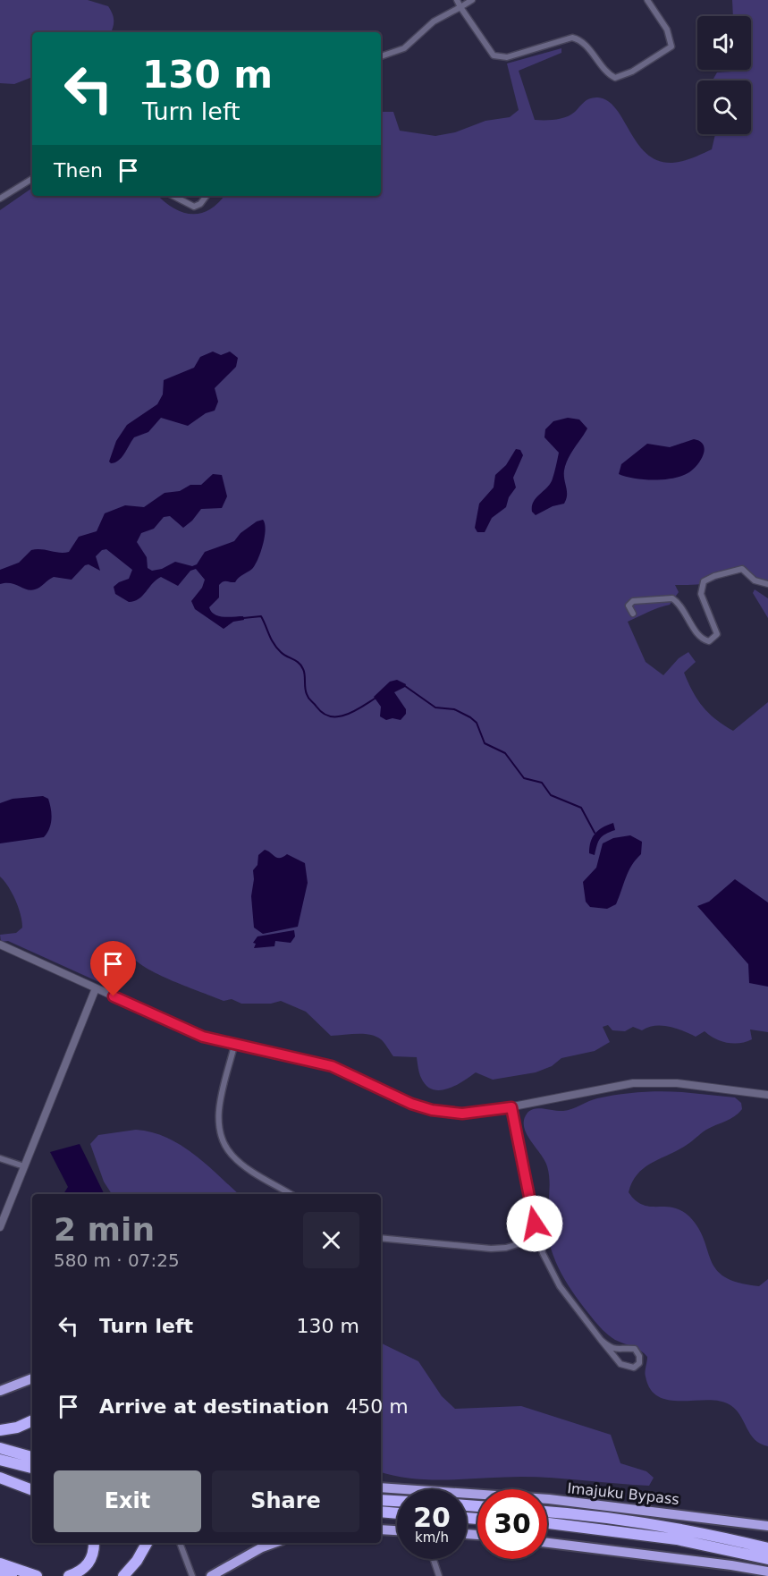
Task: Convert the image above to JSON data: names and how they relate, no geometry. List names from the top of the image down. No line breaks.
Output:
{"streets":{"highway":["Imajuku Bypass"]},"page":{"turn":["130 m","Turn left"],"then":"Then","heading":["2 min","580 m · 07:25"],"list":[{"name":"Turn left","value":"130 m"},{"name":"Arrive at destination","value":"450 m"}],"buttons":["Exit","Share"],"speed":"20 km/h","limit":"30"}}
